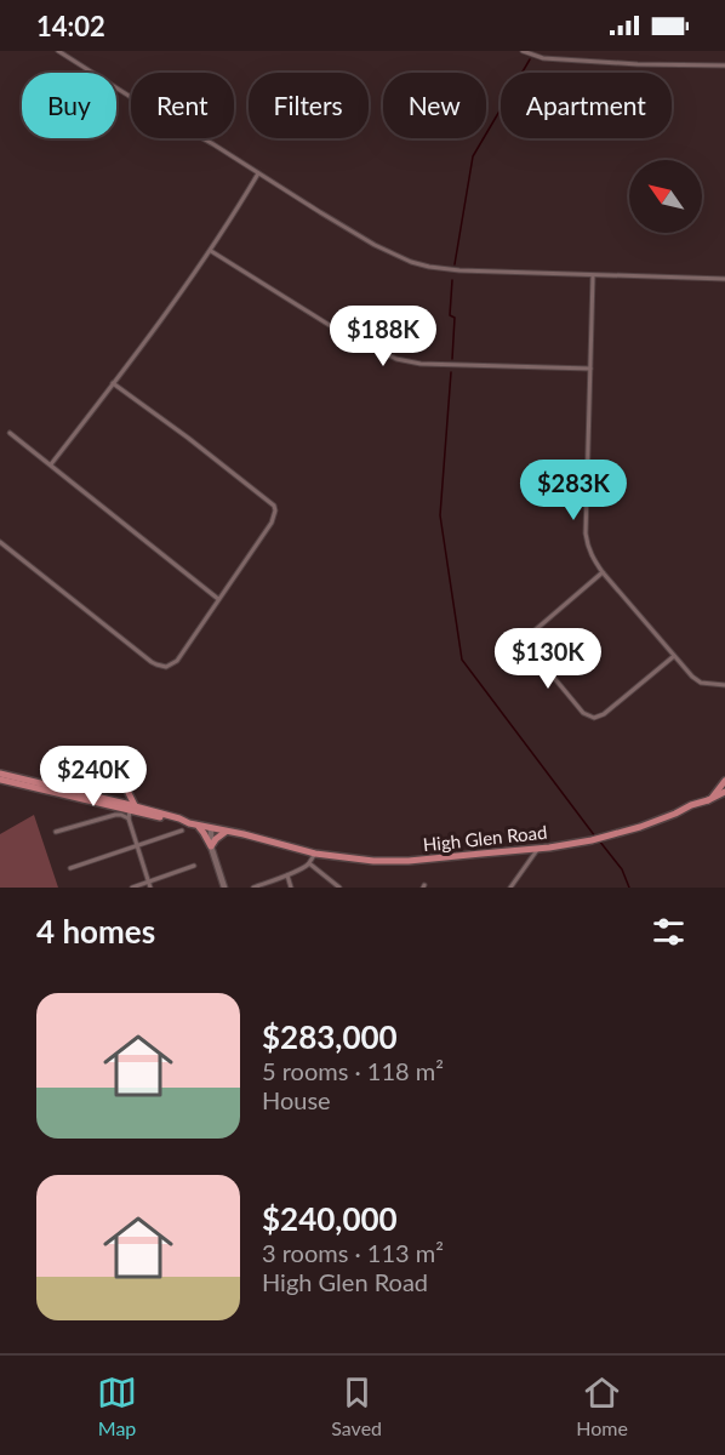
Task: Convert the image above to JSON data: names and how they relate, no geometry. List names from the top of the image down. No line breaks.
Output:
{"streets":{"main road":["High Glen Road"]},"north":"top left","page":{"status":"14:02","chip":["Buy","Rent","Filters","New","Apartment"],"price":["$188K","$283K","$130K","$240K"],"heading":"4 homes","list":[{"name":"$283,000","note":"5 rooms · 118 m² · House"},{"name":"$240,000","note":"3 rooms · 113 m² · High Glen Road"}],"tabs":["Map","Saved","Home"]}}
